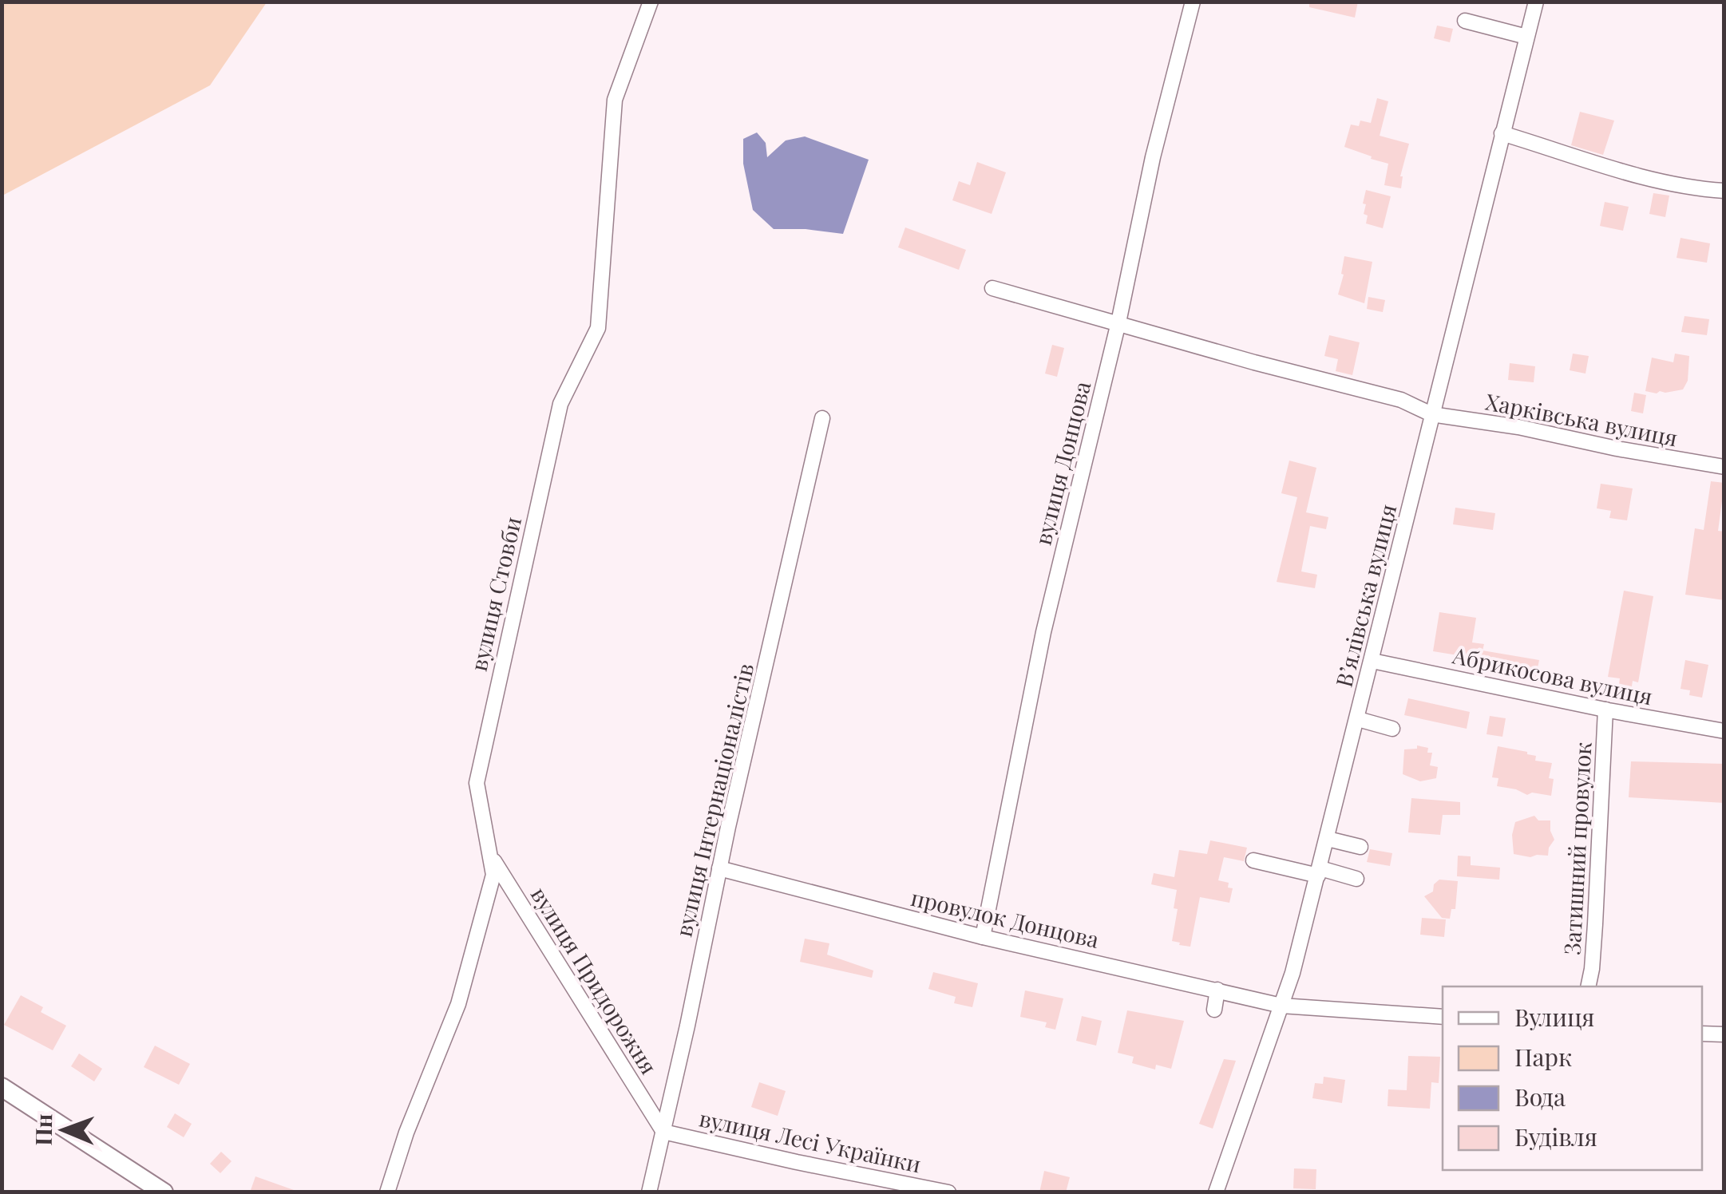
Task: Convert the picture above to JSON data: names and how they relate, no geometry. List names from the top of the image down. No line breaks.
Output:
{"streets":{"street":["Харківська вулиця","вулиця Донцова","вулиця Стовби","В’ялівська вулиця","Абрикосова вулиця","вулиця Інтернаціоналістів","Затишний провулок","провулок Донцова","вулиця Придорожня","вулиця Лесі Українки"]},"crossings":[["Харківська вулиця","вулиця Донцова"],["Харківська вулиця","В’ялівська вулиця"],["вулиця Донцова","провулок Донцова"],["вулиця Стовби","вулиця Придорожня"],["В’ялівська вулиця","Абрикосова вулиця"],["В’ялівська вулиця","провулок Донцова"],["Абрикосова вулиця","Затишний провулок"],["вулиця Інтернаціоналістів","провулок Донцова"],["вулиця Інтернаціоналістів","вулиця Придорожня"],["вулиця Інтернаціоналістів","вулиця Лесі Українки"],["вулиця Придорожня","вулиця Лесі Українки"]],"legend":["Вулиця","Парк","Вода","Будівля"],"north":"left"}
